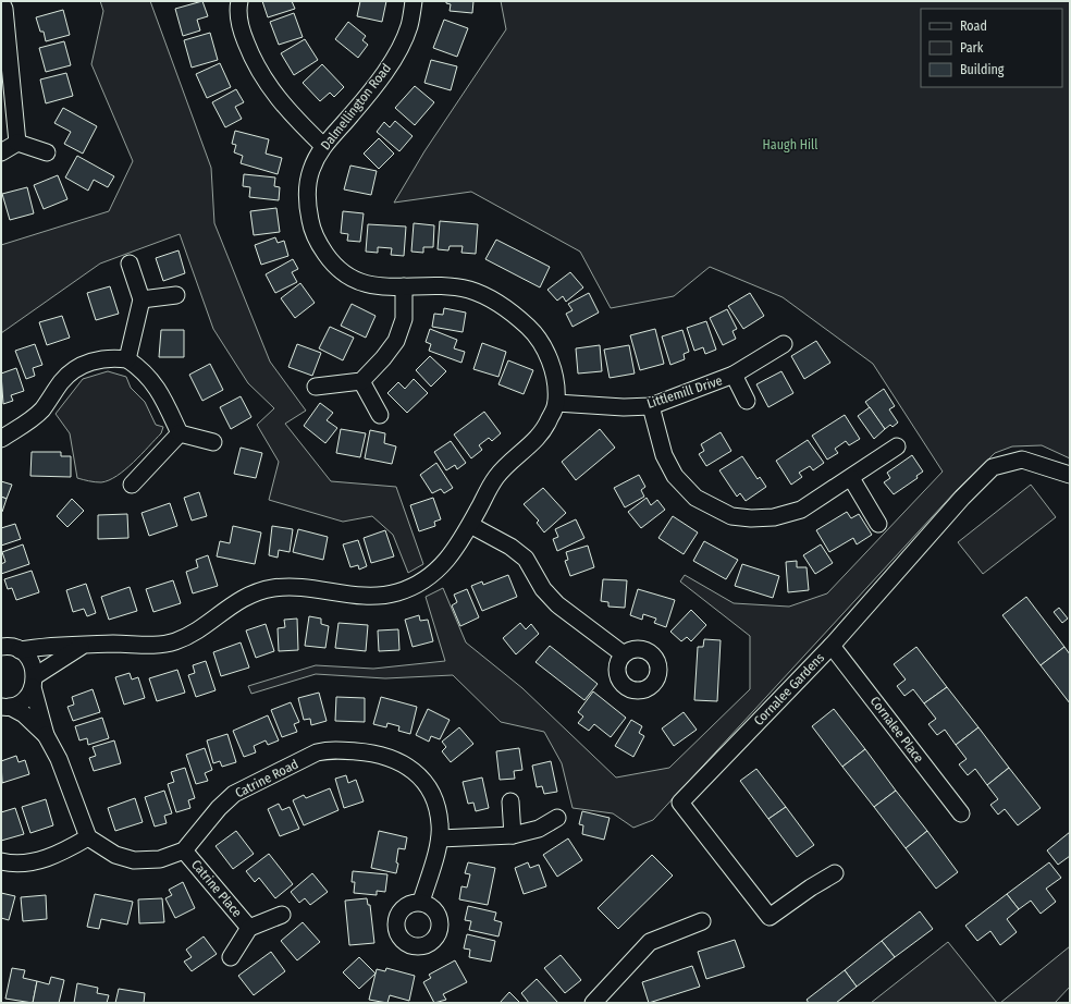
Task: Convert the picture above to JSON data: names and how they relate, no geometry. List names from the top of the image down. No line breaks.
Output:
{"streets":{"street":["Dalmellington Road","Littlemill Drive","Cornalee Gardens","Cornalee Place","Catrine Road","Catrine Place"]},"crossings":[["Dalmellington Road","Littlemill Drive"],["Cornalee Gardens","Cornalee Place"],["Catrine Road","Catrine Place"]],"parks":["Haugh Hill"],"legend":["Road","Park","Building"]}
